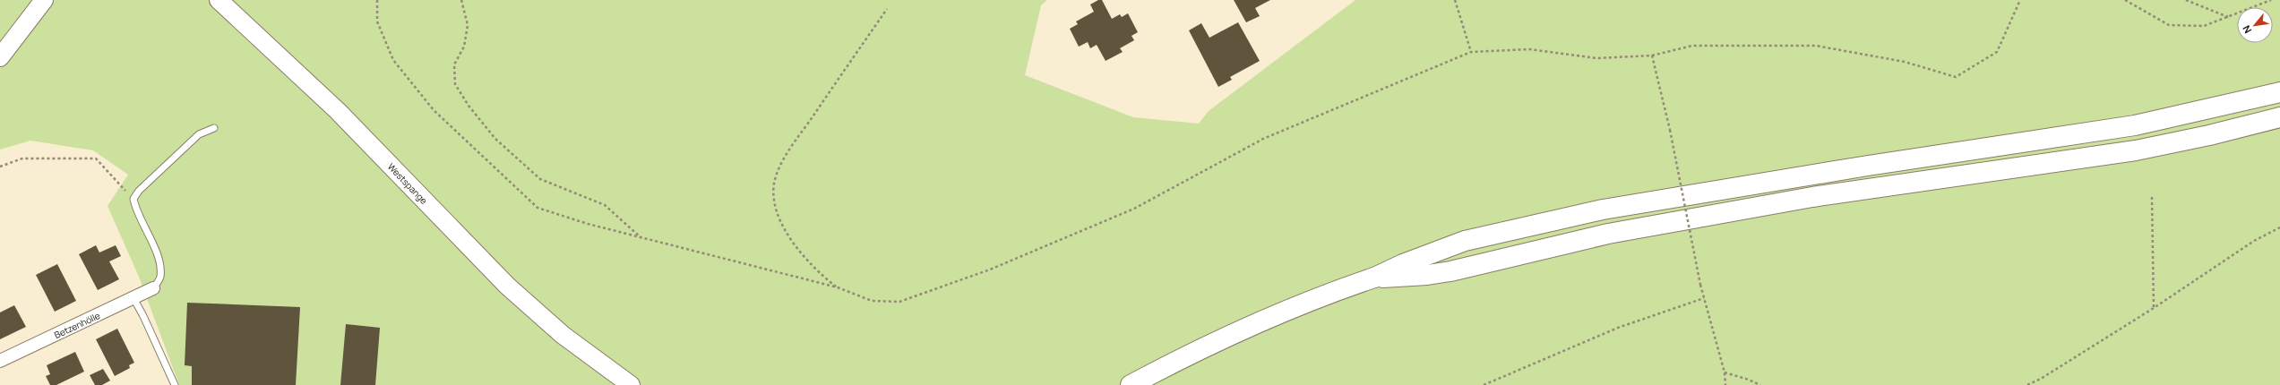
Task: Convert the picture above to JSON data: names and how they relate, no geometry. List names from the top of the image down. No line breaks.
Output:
{"streets":{"main road":["Westspange"],"street":["Betzenhölle"]},"north":"bottom left"}
